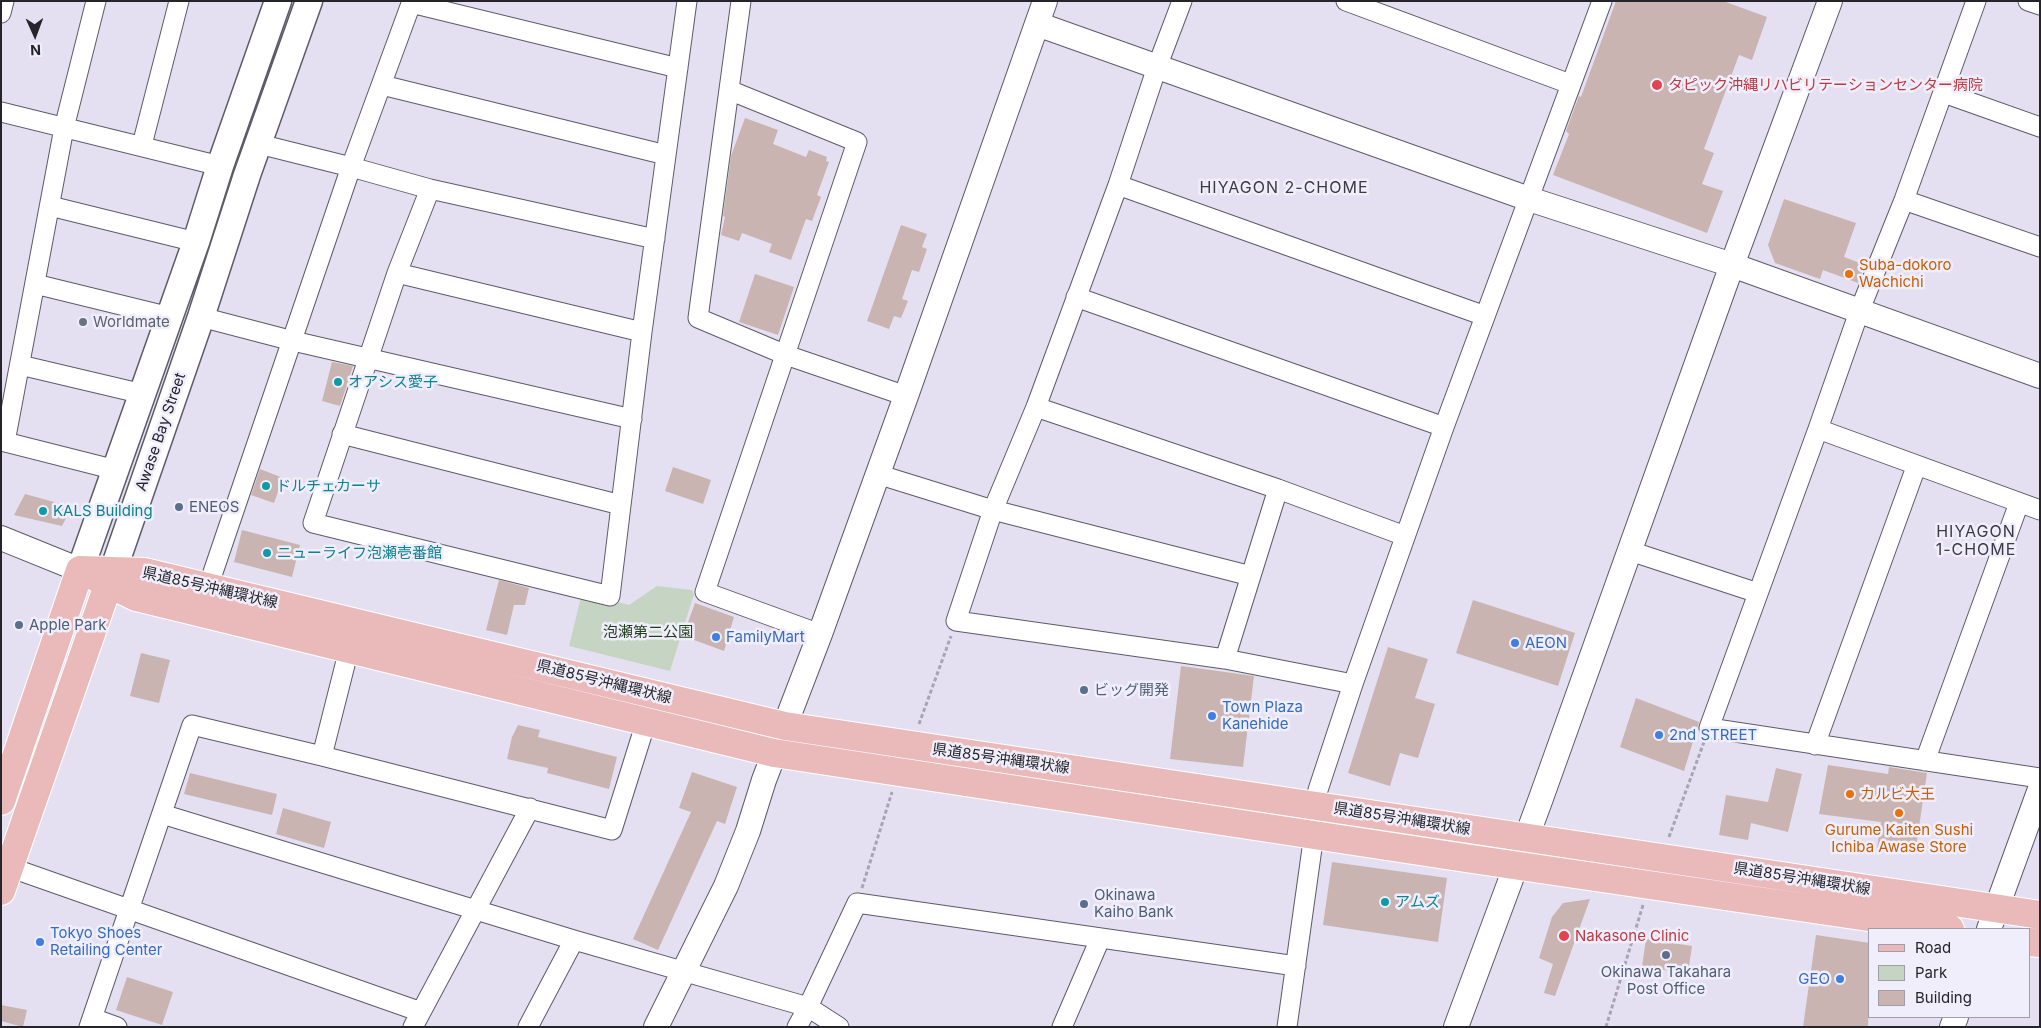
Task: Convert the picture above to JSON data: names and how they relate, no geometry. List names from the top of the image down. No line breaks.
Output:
{"streets":{"main road":["Awase Bay Street","県道85号沖縄環状線"]},"crossings":[["Awase Bay Street","県道85号沖縄環状線"]],"districts":["HIYAGON 2-CHOME","HIYAGON 1-CHOME"],"parks":["泡瀬第二公園"],"places":["タピック沖縄リハビリテーションセンター病院","Suba-dokoro Wachichi","Worldmate","オアシス愛子","ドルチェカーサ","ENEOS","KALS Building","ニューライフ泡瀬壱番館","Apple Park","FamilyMart","AEON","ビッグ開発","Town Plaza Kanehide","2nd STREET","カルビ大王","Gurume Kaiten Sushi Ichiba Awase Store","アムズ","Okinawa Kaiho Bank","Nakasone Clinic","Tokyo Shoes Retailing Center","Okinawa Takahara Post Office","GEO"],"legend":["Road","Park","Building"],"north":"bottom"}
